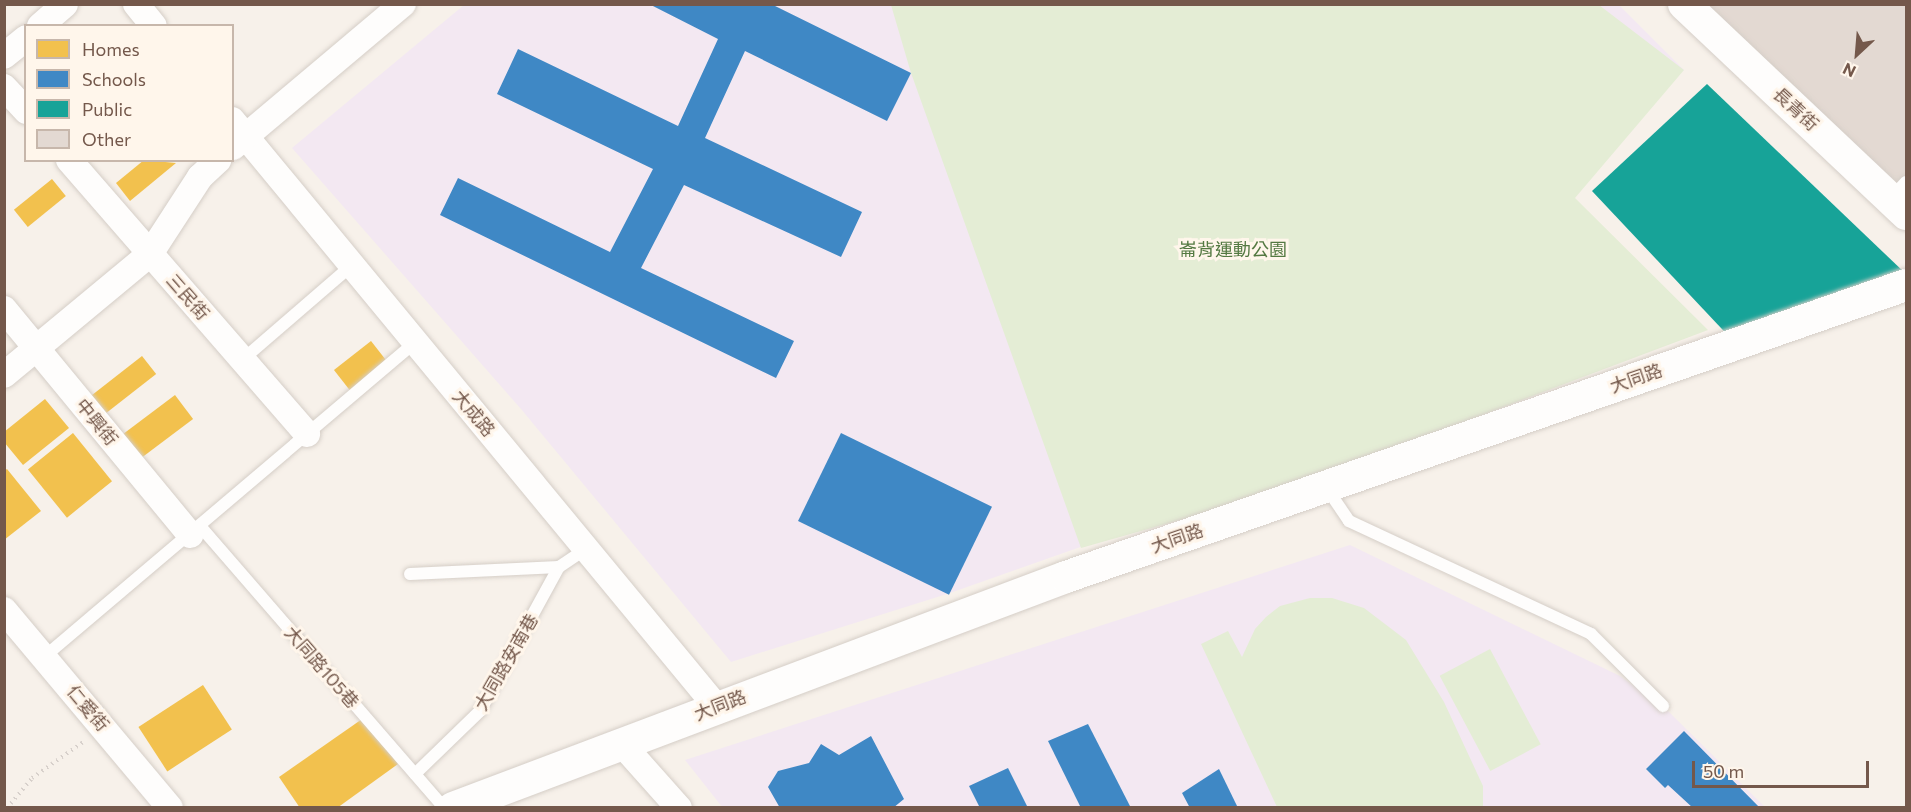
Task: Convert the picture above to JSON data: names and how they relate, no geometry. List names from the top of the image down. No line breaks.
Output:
{"streets":{"street":["長青街","三民街","大同路","大成路","中興街","仁愛街"],"lane":["大同路安南巷","大同路105巷"]},"crossings":[["大同路","大成路"],["大成路","大同路安南巷"],["中興街","大同路105巷"],["大同路安南巷","大同路105巷"]],"parks":["崙背運動公園"],"legend":["Homes","Schools","Public","Other"],"scale_bar":"50 m","north":"bottom left"}
